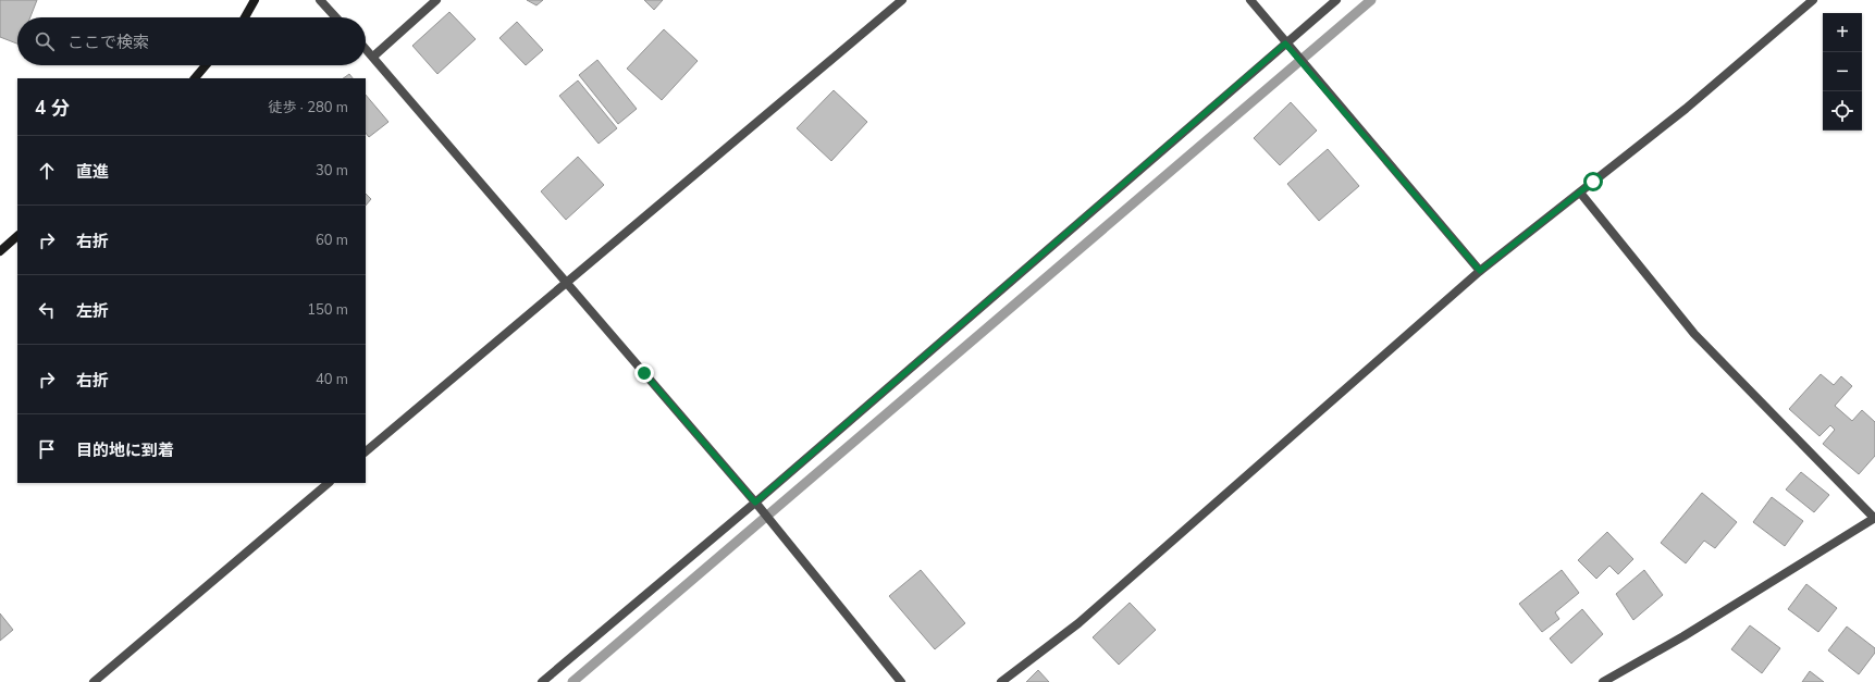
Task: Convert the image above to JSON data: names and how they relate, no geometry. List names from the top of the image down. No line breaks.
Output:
{"page":{"map_buttons":["+","−"],"search":"ここで検索","heading":["4 分","徒歩 · 280 m"],"list":[["直進","30 m"],["右折","60 m"],["左折","150 m"],["右折","40 m"],"目的地に到着"]}}
